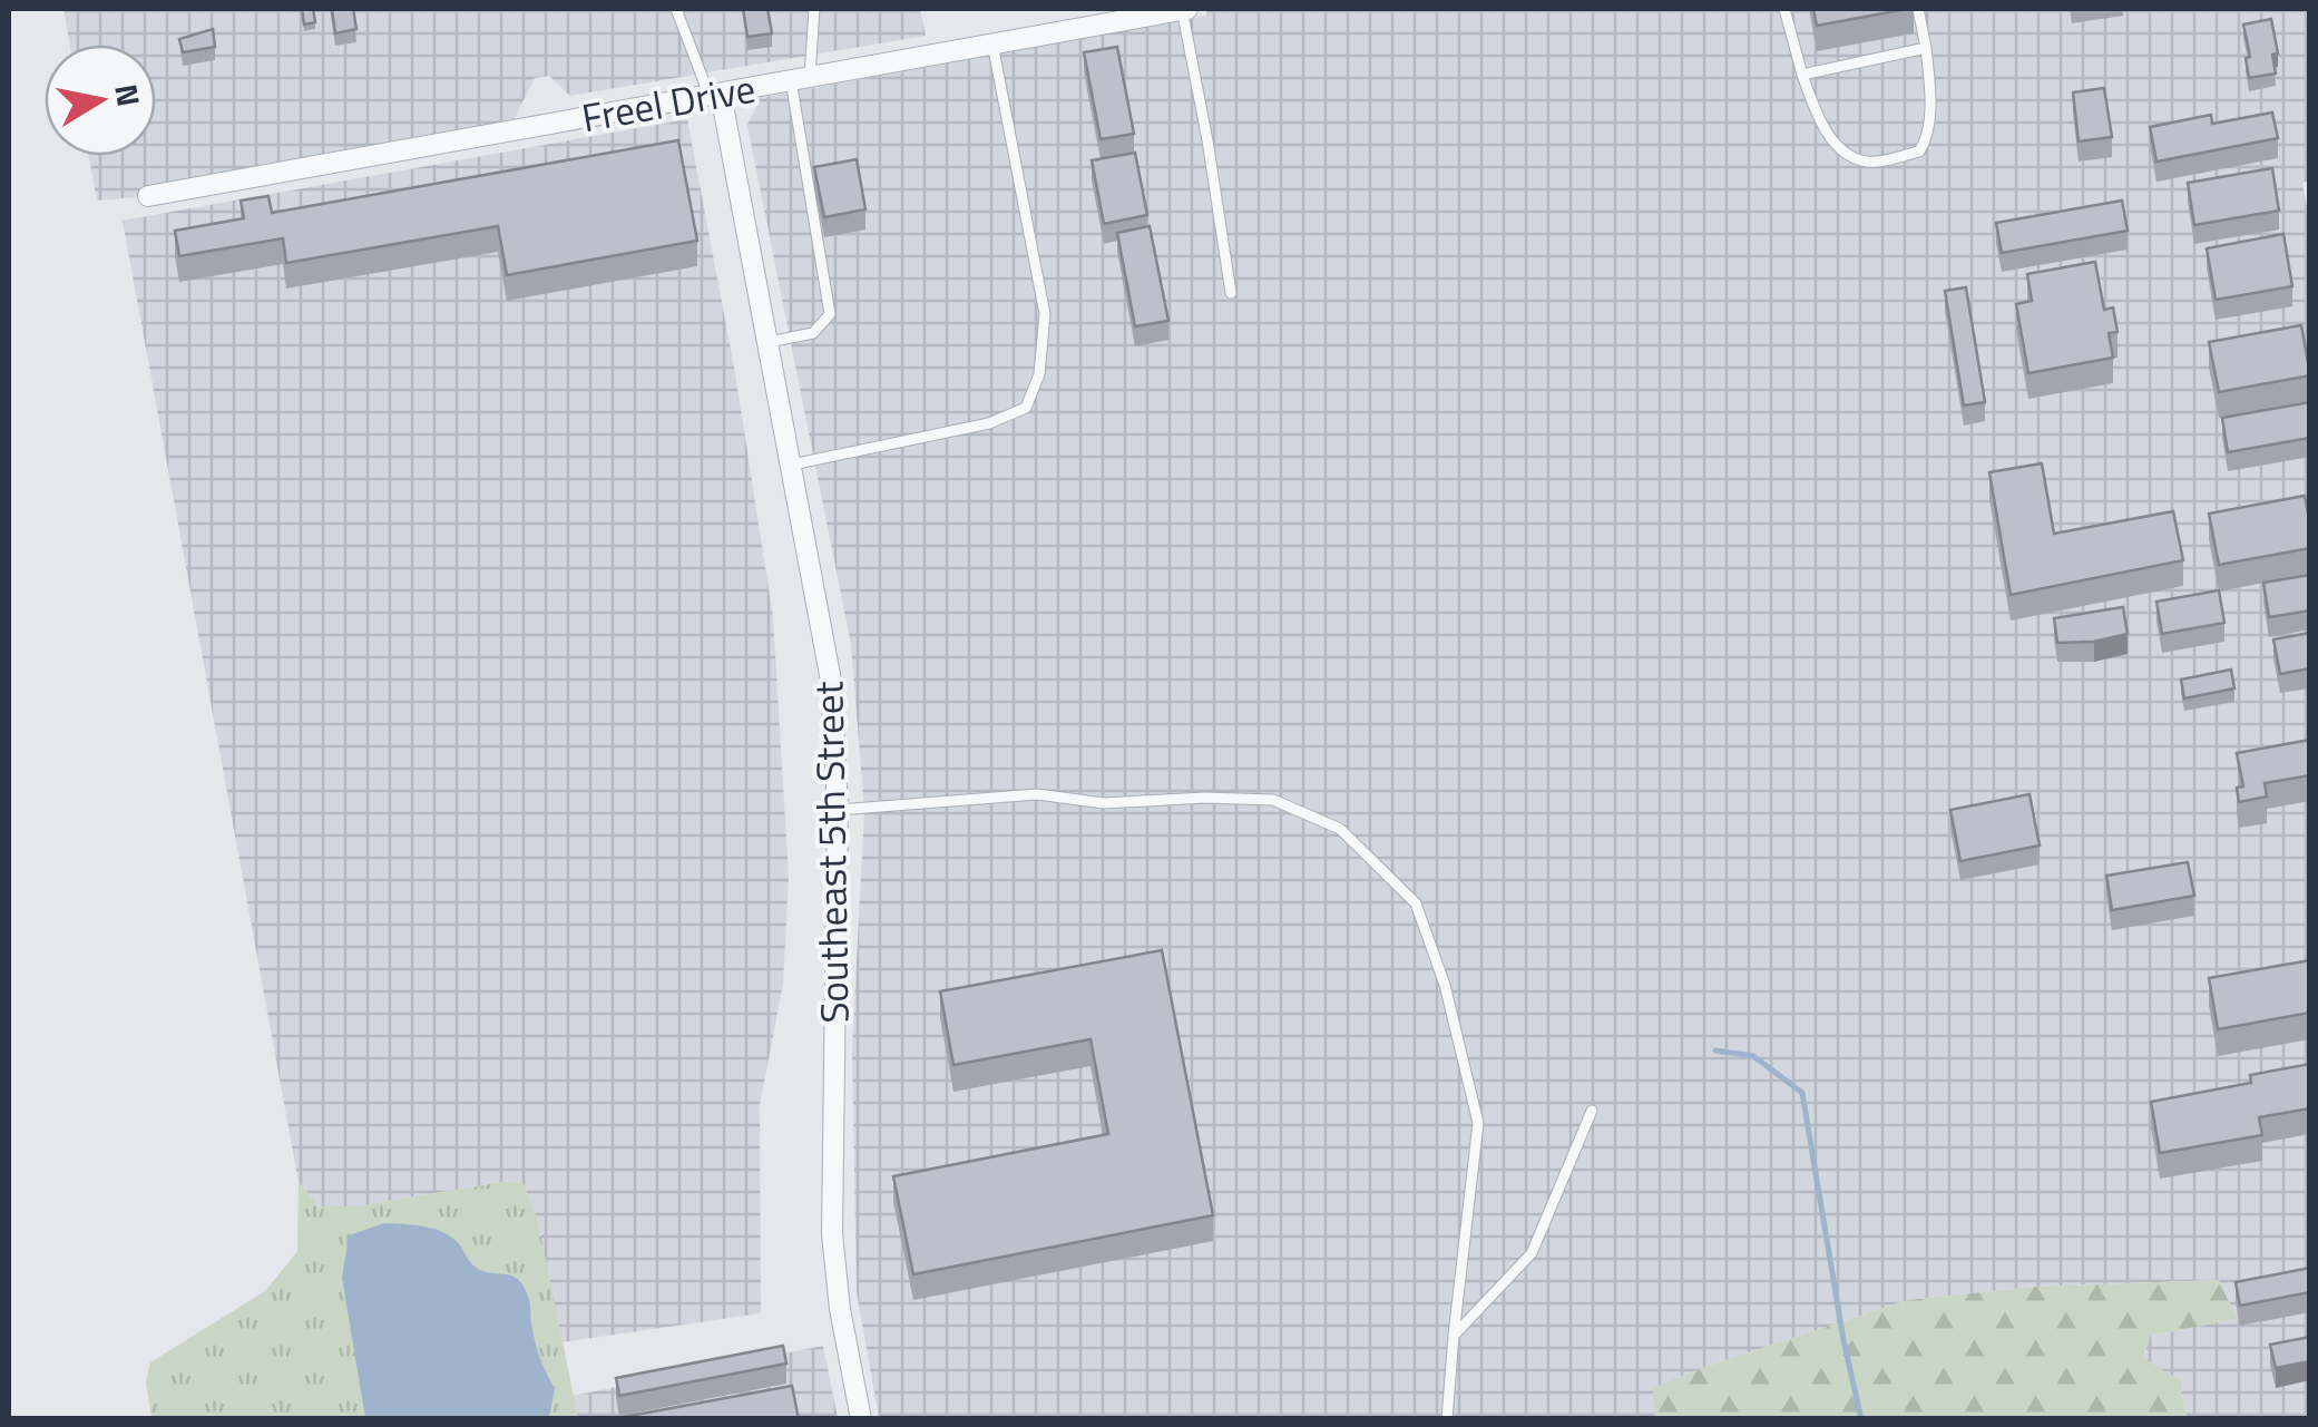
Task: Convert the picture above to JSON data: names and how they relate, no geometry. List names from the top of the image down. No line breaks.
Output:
{"streets":{"street":["Freel Drive","Southeast 5th Street"]},"crossings":[["Freel Drive","Southeast 5th Street"]],"north":"right"}
